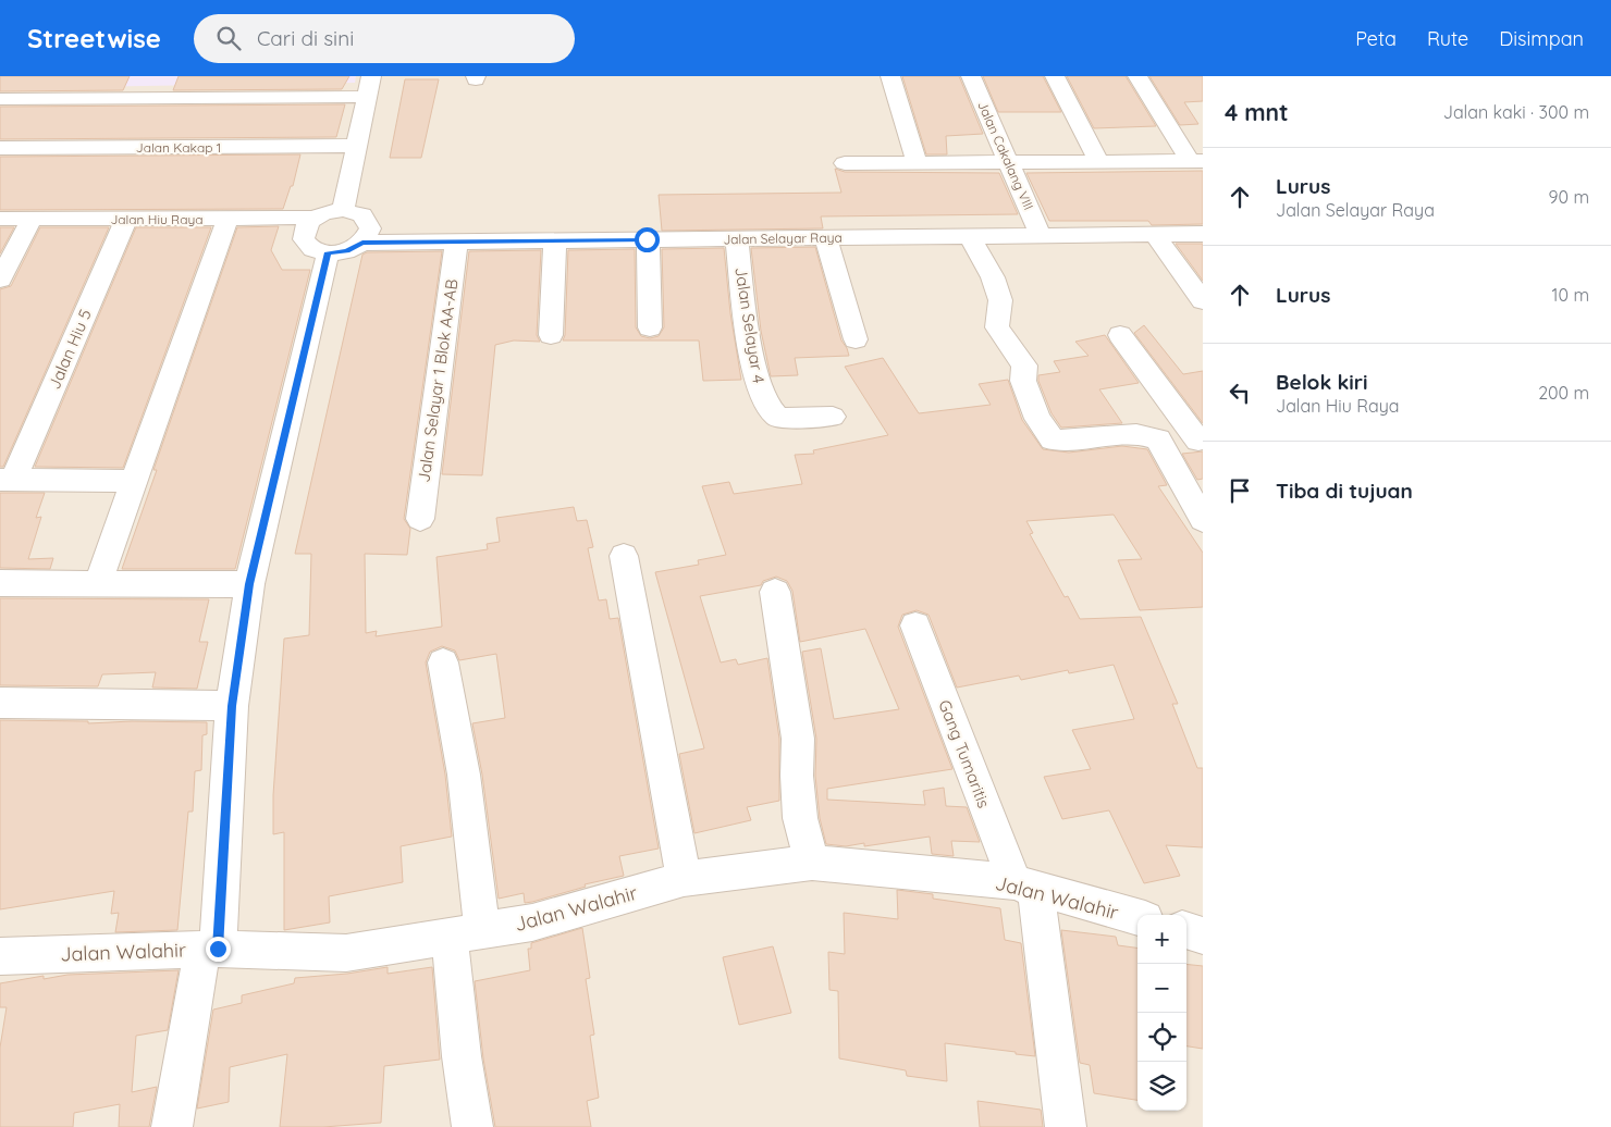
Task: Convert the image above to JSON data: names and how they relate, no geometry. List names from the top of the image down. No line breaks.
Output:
{"streets":{"street":["Jalan Kakap 1","Jalan Cakalang VIII","Jalan Hiu Raya","Jalan Selayar Raya","Jalan Selayar 4","Jalan Hiu 5","Jalan Selayar 1 Blok AA-AB","Gang Tumaritis","Jalan Walahir"]},"crossings":[["Jalan Cakalang VIII","Jalan Selayar Raya"],["Jalan Hiu Raya","Jalan Selayar Raya"],["Jalan Hiu Raya","Jalan Hiu 5"],["Jalan Selayar Raya","Jalan Selayar 4"],["Jalan Selayar Raya","Jalan Selayar 1 Blok AA-AB"],["Gang Tumaritis","Jalan Walahir"]],"page":{"header":"Streetwise","search":"Cari di sini","nav":["Peta","Rute","Disimpan"],"heading":["4 mnt","Jalan kaki · 300 m"],"list":[["Lurus","Jalan Selayar Raya","90 m"],["Lurus","10 m"],["Belok kiri","Jalan Hiu Raya","200 m"],"Tiba di tujuan"],"map_buttons":["+","−"]}}
